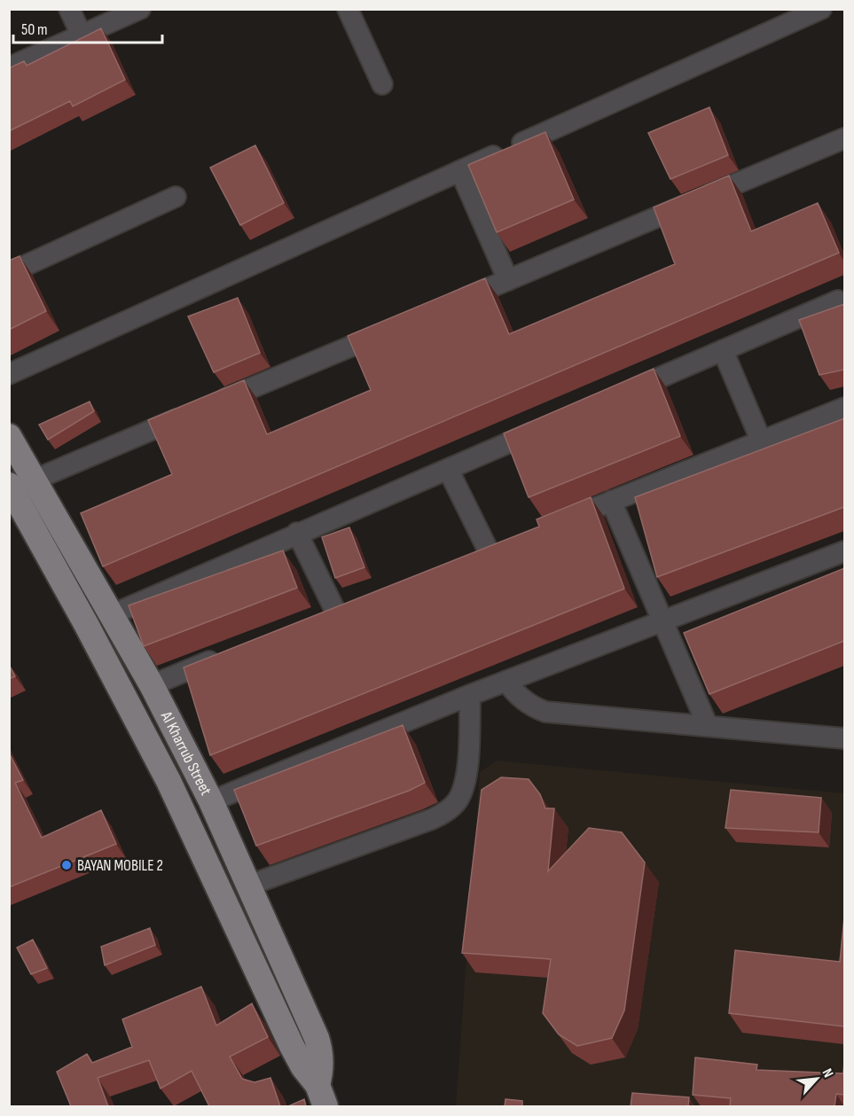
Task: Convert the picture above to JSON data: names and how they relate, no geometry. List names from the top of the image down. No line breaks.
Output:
{"streets":{"main road":["Al Kharrub Street"]},"places":["BAYAN MOBILE 2"],"scale_bar":"50 m","north":"top right"}
